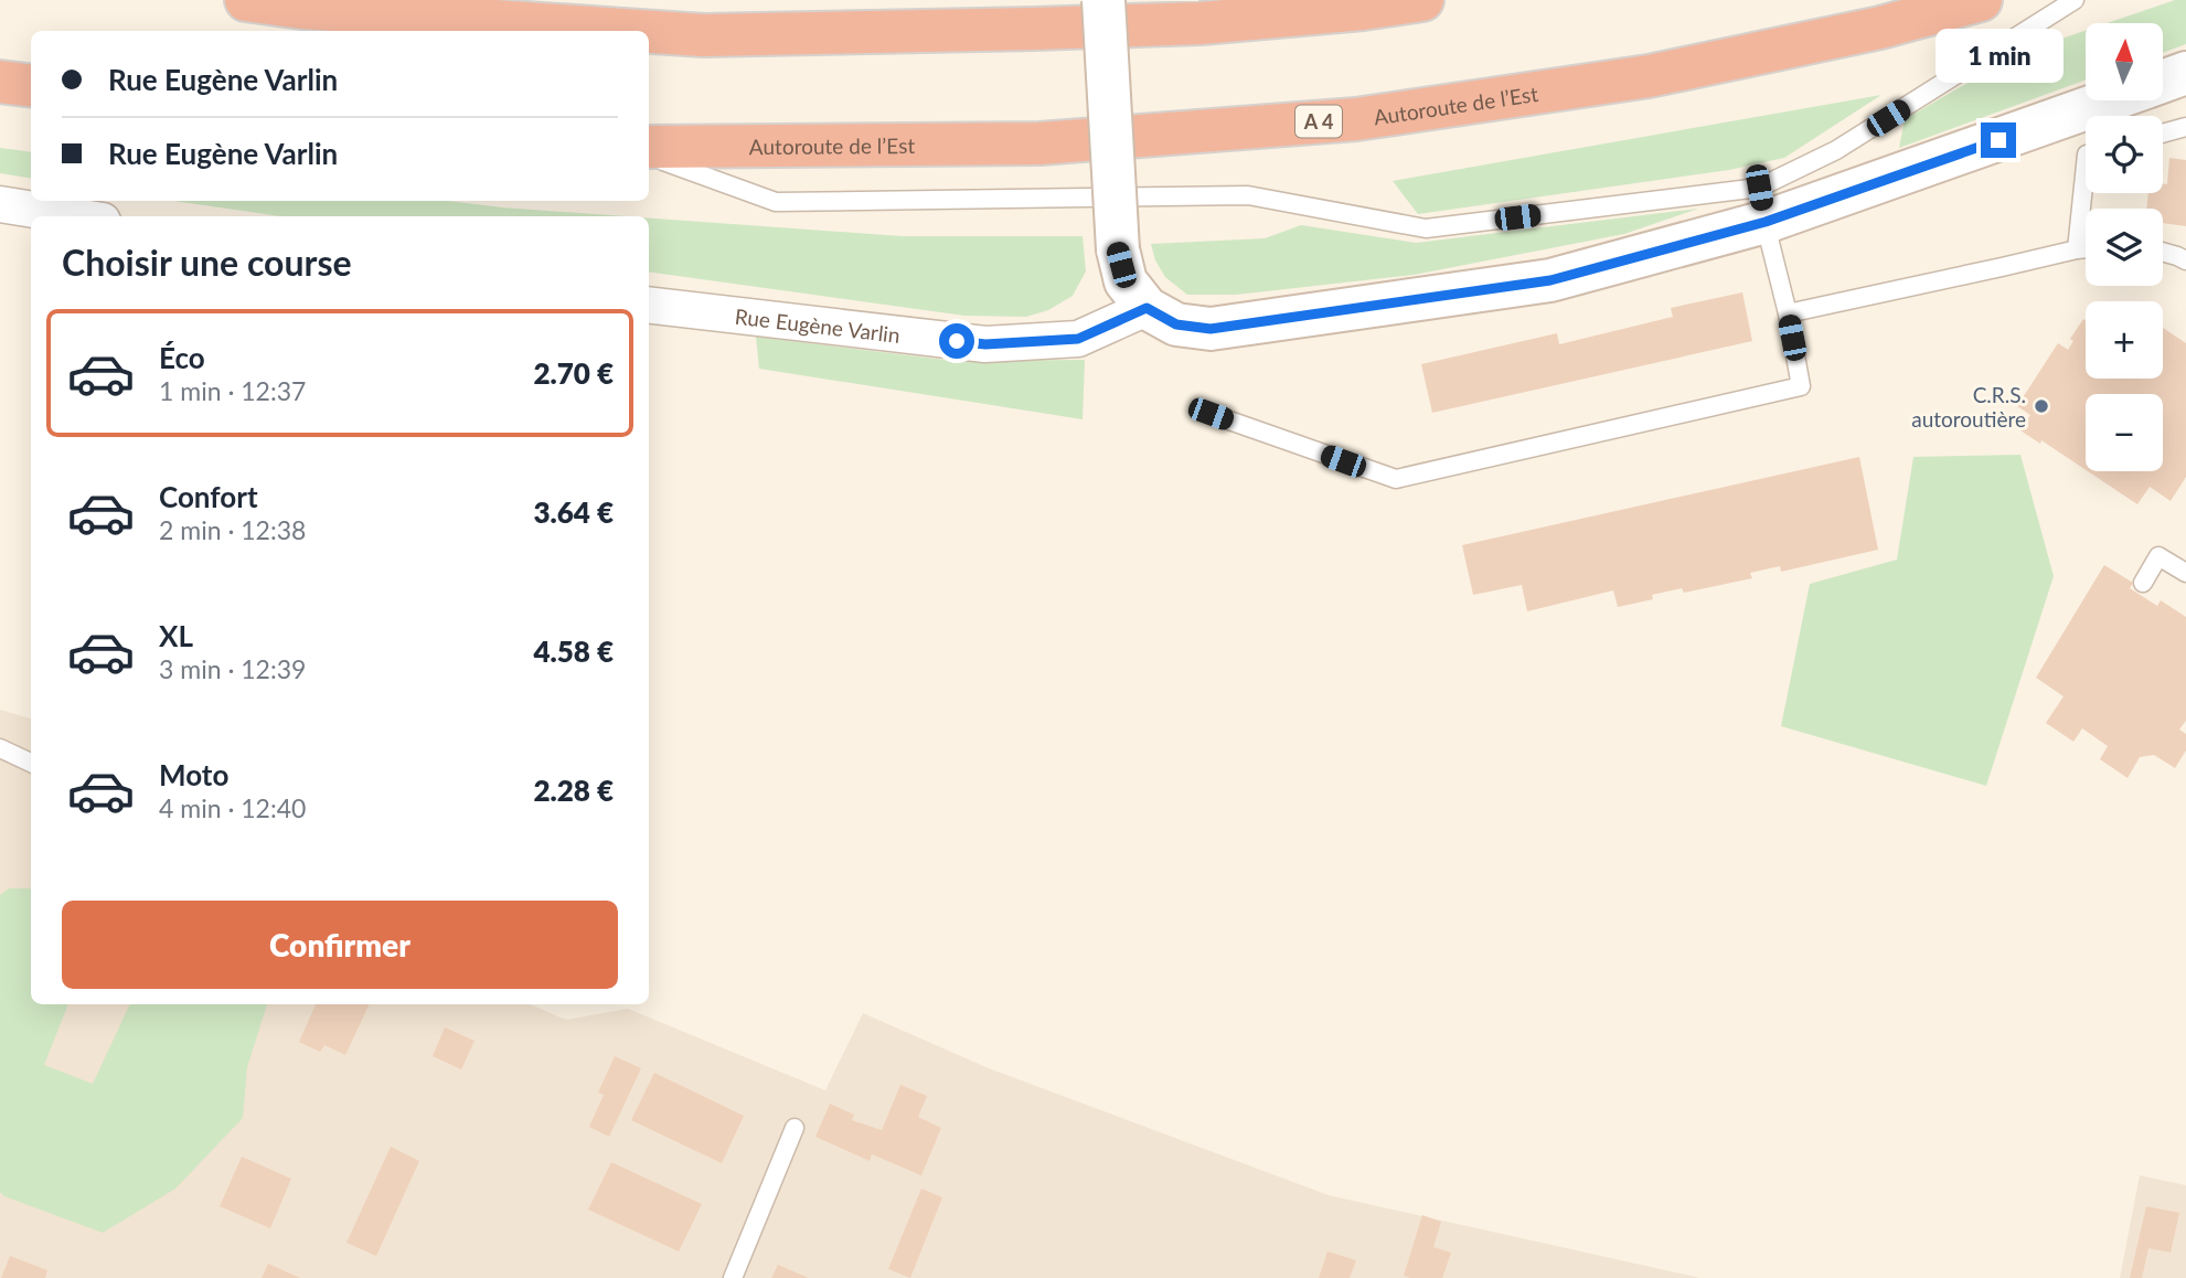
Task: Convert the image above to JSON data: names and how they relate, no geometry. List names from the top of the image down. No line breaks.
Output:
{"streets":{"highway":["Autoroute de l’Est","A 4"],"street":["Rue Eugène Varlin"]},"places":["C.R.S. autoroutière"],"north":"top","page":{"map_buttons":["+","−"],"bubble":"1 min","banner":["Rue Eugène Varlin","Rue Eugène Varlin"],"heading":"Choisir une course","list":[{"name":"Éco","note":"1 min · 12:37","value":"2.70 €"},{"name":"Confort","note":"2 min · 12:38","value":"3.64 €"},{"name":"XL","note":"3 min · 12:39","value":"4.58 €"},{"name":"Moto","note":"4 min · 12:40","value":"2.28 €"}],"buttons":"Confirmer"}}
